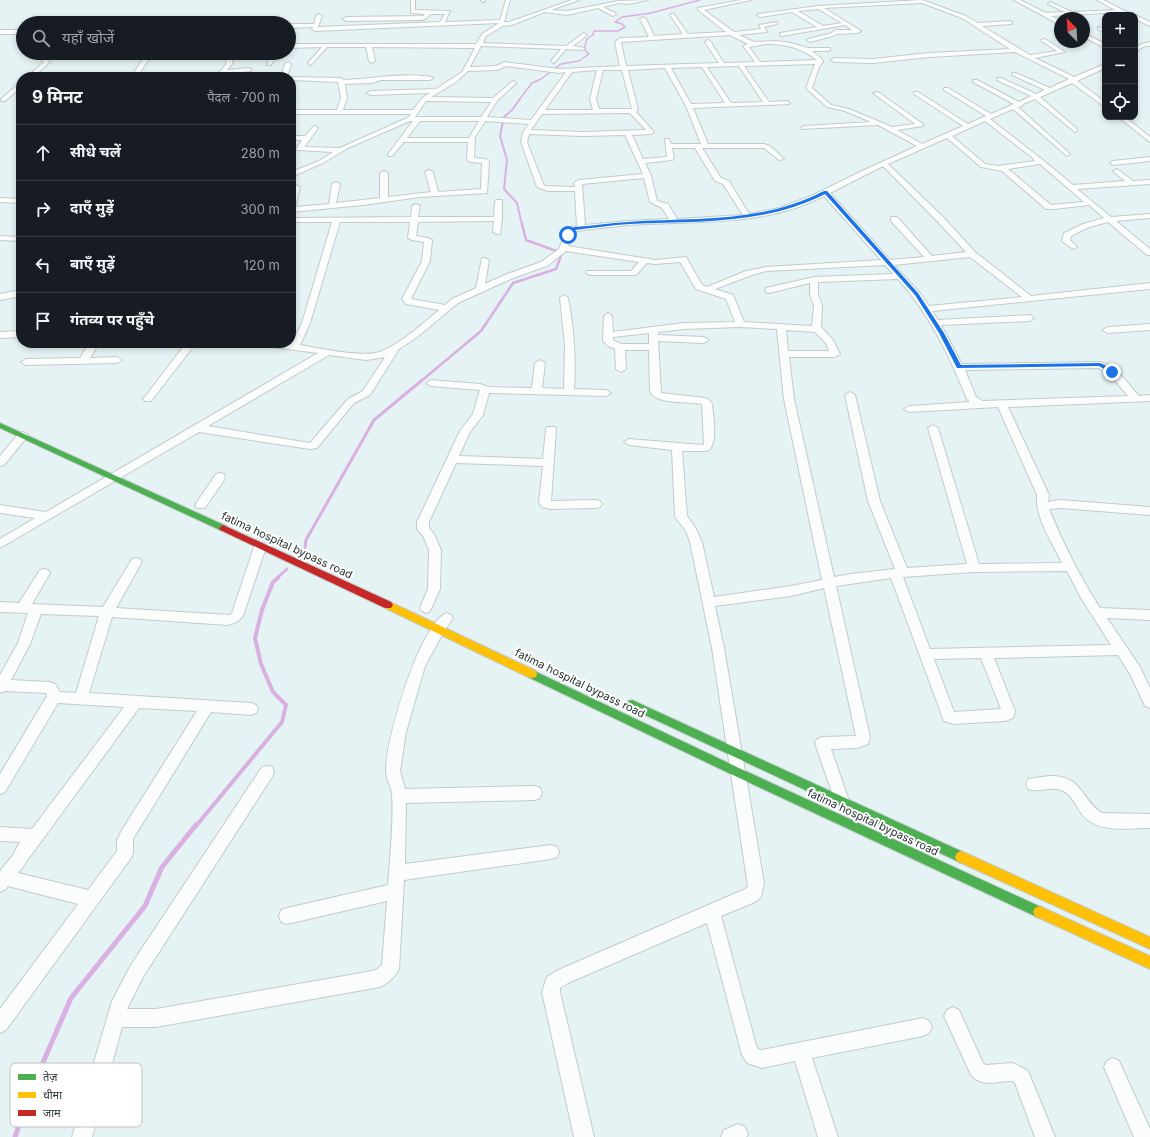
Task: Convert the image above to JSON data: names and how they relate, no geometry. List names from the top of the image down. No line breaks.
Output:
{"streets":{"highway":["fatima hospital bypass road"]},"legend":["तेज़","धीमा","जाम"],"north":"top left","page":{"map_buttons":["+","−"],"search":"यहाँ खोजें","heading":["9 मिनट","पैदल · 700 m"],"list":[["सीधे चलें","280 m"],["दाएँ मुड़ें","300 m"],["बाएँ मुड़ें","120 m"],"गंतव्य पर पहुँचे"]}}
